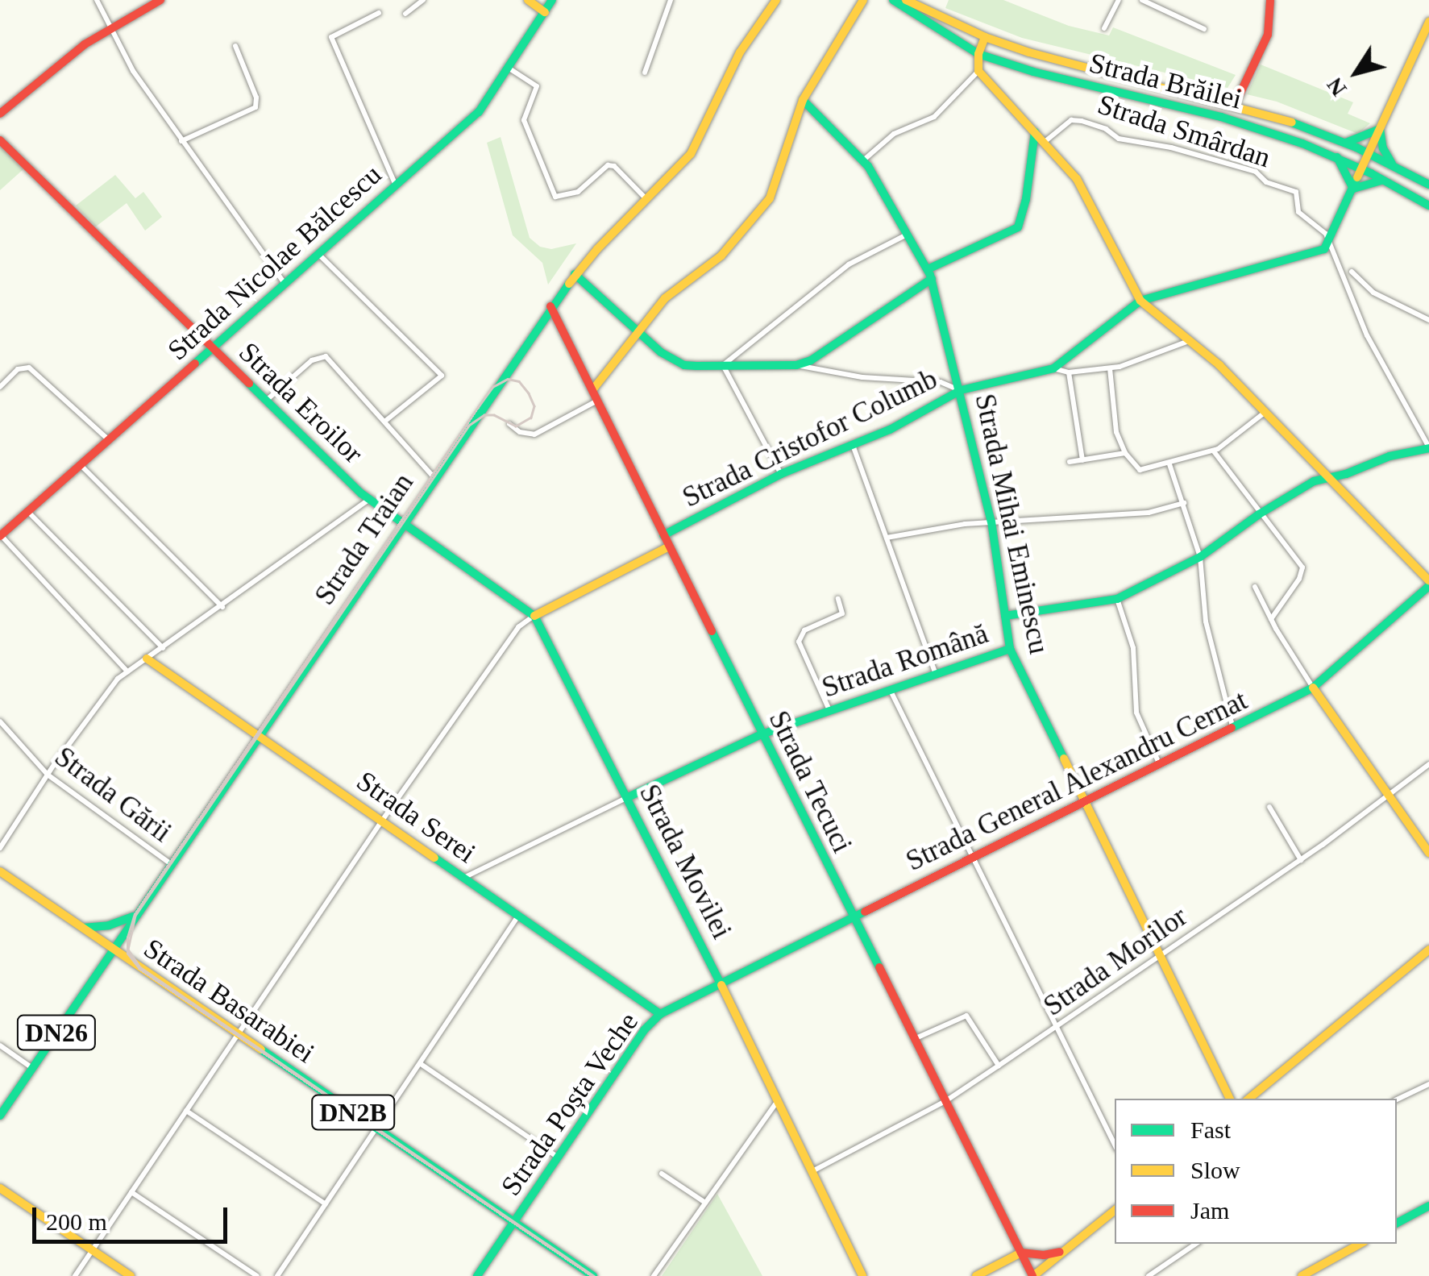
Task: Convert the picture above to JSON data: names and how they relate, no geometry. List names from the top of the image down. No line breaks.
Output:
{"streets":{"street":["Strada Brăilei","Strada Smârdan","Strada Nicolae Bălcescu","Strada Eroilor","Strada Cristofor Columb","Strada Mihai Eminescu","Strada Traian","Strada Română","Strada General Alexandru Cernat","Strada Tecuci","Strada Gării","Strada Serei","Strada Movilei","Strada Morilor","Strada Basarabiei","DN26","Strada Poșta Veche","DN2B"]},"crossings":[["Strada Smârdan","Strada Cristofor Columb"],["Strada Smârdan","Strada Română"],["Strada Nicolae Bălcescu","Strada Eroilor"],["Strada Eroilor","Strada Traian"],["Strada Eroilor","Strada Movilei"],["Strada Cristofor Columb","Strada Mihai Eminescu"],["Strada Cristofor Columb","Strada Tecuci"],["Strada Mihai Eminescu","Strada Română"],["Strada Mihai Eminescu","Strada General Alexandru Cernat"],["Strada Mihai Eminescu","Strada Morilor"],["Strada Traian","Strada Tecuci"],["Strada Traian","Strada Gării"],["Strada Traian","Strada Serei"],["Strada Traian","Strada Movilei"],["Strada Traian","Strada Basarabiei"],["Strada Română","Strada Tecuci"],["Strada Română","Strada Serei"],["Strada Română","Strada Movilei"],["Strada General Alexandru Cernat","Strada Tecuci"],["Strada General Alexandru Cernat","Strada Movilei"],["Strada General Alexandru Cernat","Strada Poșta Veche"],["Strada Tecuci","Strada Morilor"],["Strada Serei","Strada Poșta Veche"],["Strada Movilei","Strada Morilor"],["Strada Movilei","Strada Poșta Veche"],["Strada Basarabiei","Strada Poșta Veche"]],"legend":["Fast","Slow","Jam"],"scale_bar":"200 m","north":"bottom left"}
